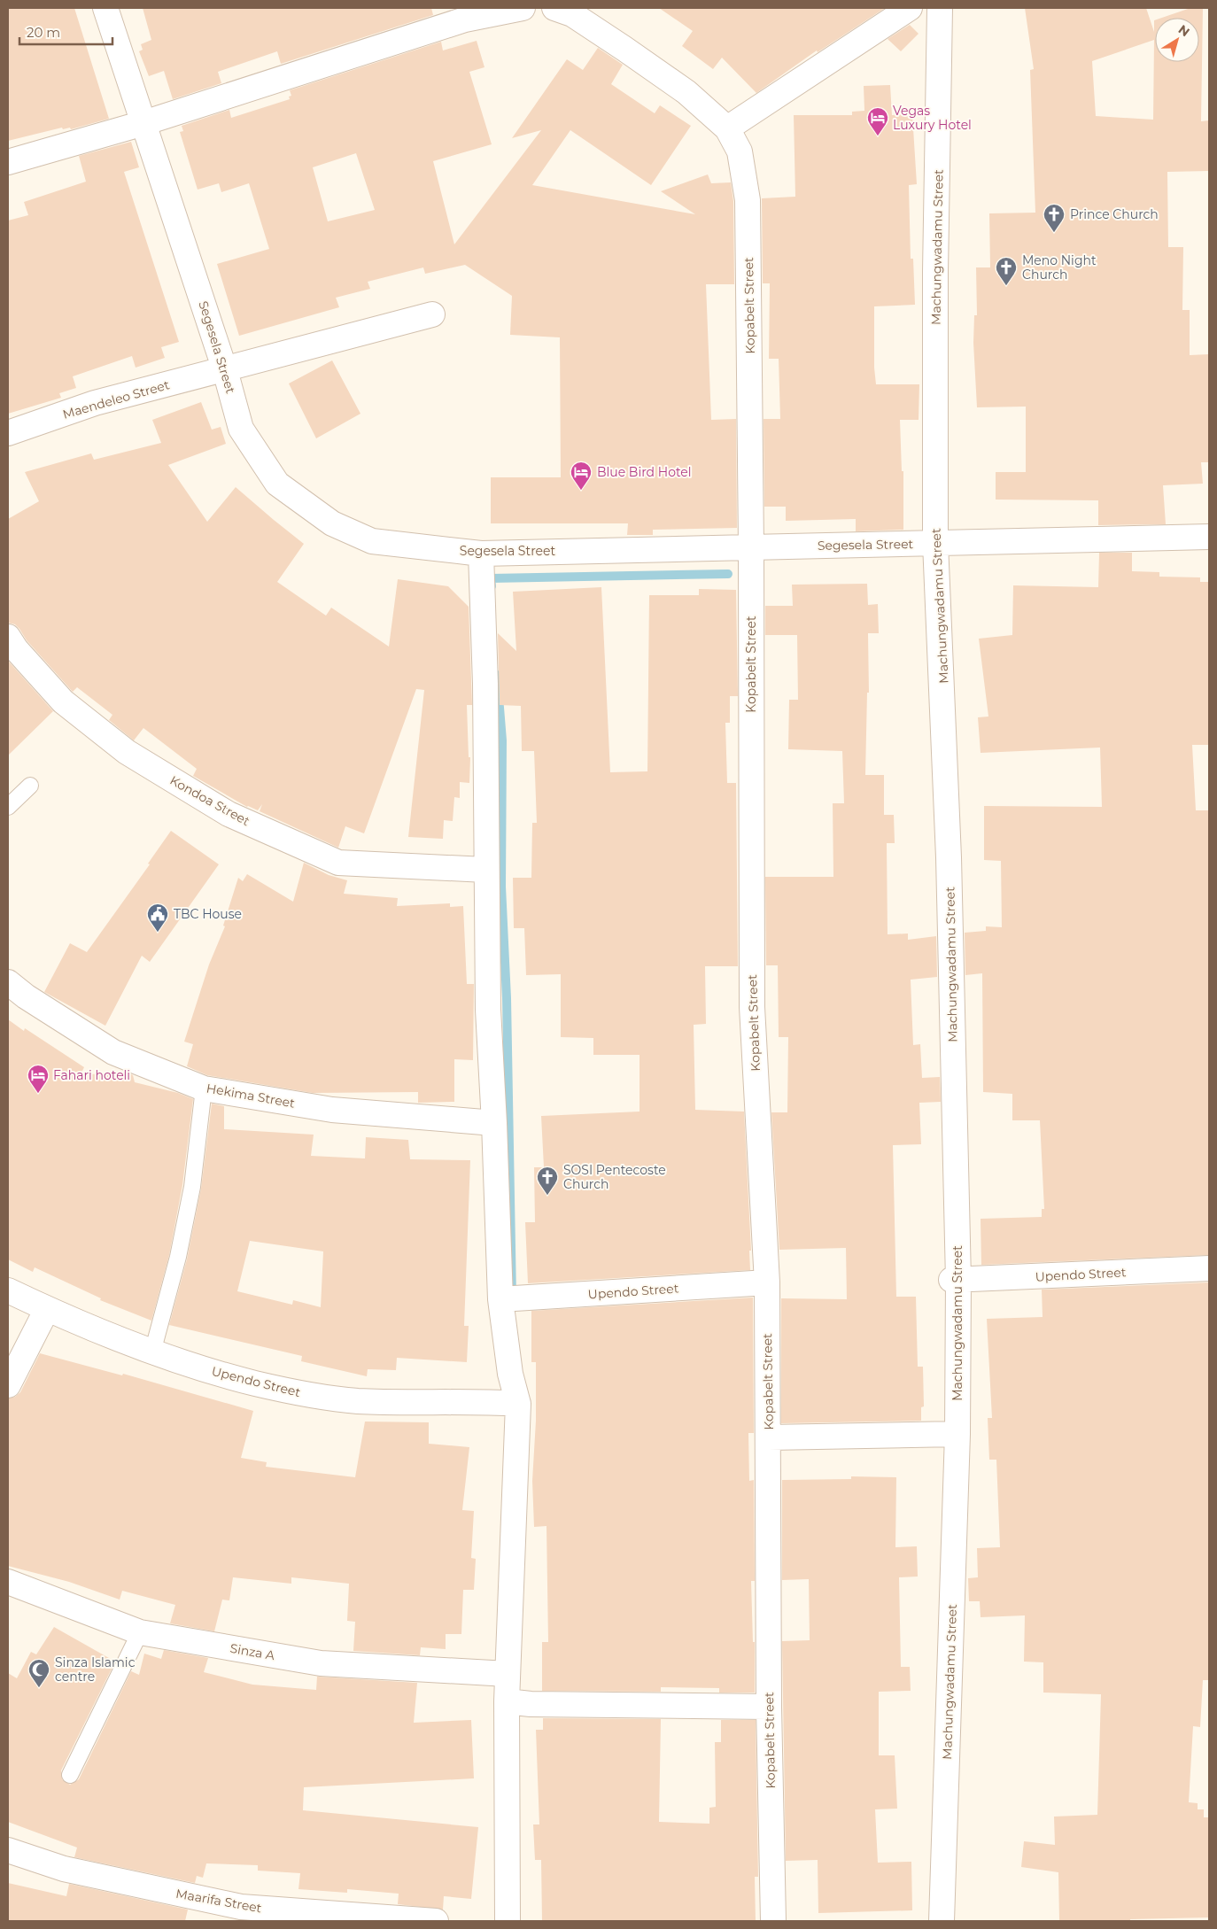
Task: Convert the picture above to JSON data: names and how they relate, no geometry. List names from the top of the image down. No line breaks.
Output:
{"streets":{"street":["Machungwadamu Street","Kopabelt Street","Segesela Street","Maendeleo Street","Kondoa Street","Hekima Street","Upendo Street","Sinza A","Maarifa Street"]},"crossings":[["Machungwadamu Street","Segesela Street"],["Machungwadamu Street","Upendo Street"],["Kopabelt Street","Segesela Street"],["Kopabelt Street","Upendo Street"],["Segesela Street","Maendeleo Street"]],"places":{"hotel":["Vegas Luxury Hotel","Blue Bird Hotel","Fahari hoteli"],"church":["Prince Church","Meno Night Church","SOSI Pentecoste Church"],"public building":["TBC House"],"mosque":["Sinza Islamic centre"]},"scale_bar":"20 m","north":"top right"}
